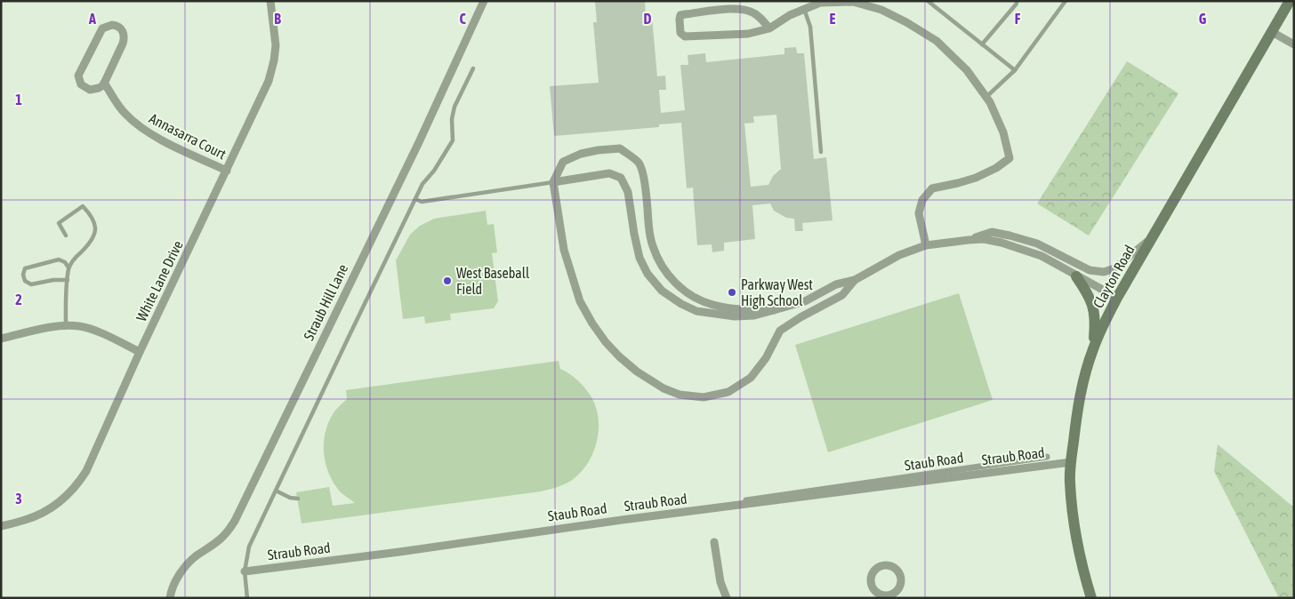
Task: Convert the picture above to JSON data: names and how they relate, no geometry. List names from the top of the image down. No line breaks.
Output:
{"streets":{"main road":["Clayton Road"],"street":["Annasarra Court","White Lane Drive","Straub Hill Lane","Straub Road","Staub Road"]},"crossings":[["Annasarra Court","White Lane Drive"],["Clayton Road","Straub Road"],["Straub Road","Staub Road"]],"places":["West Baseball Field","Parkway West High School"],"grid":{"columns":["A","B","C","D","E","F","G"],"rows":["1","2","3"]}}
